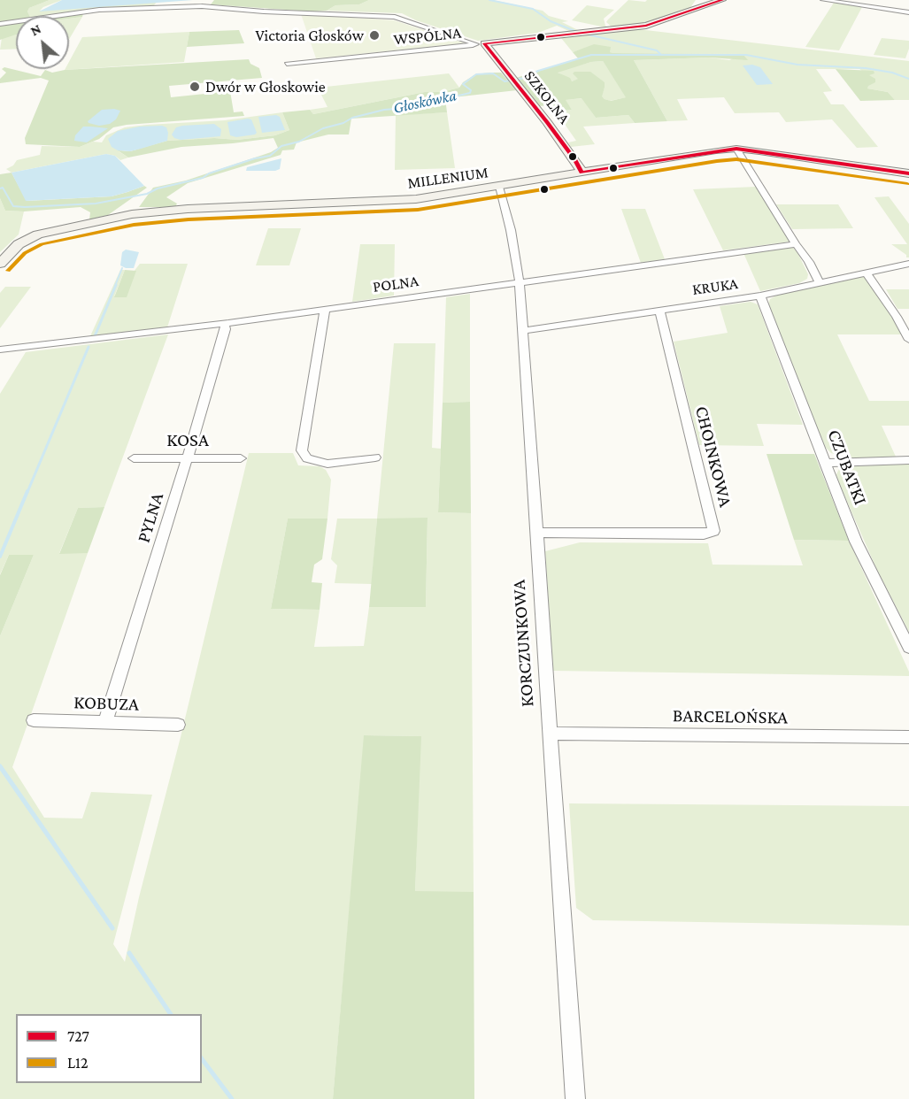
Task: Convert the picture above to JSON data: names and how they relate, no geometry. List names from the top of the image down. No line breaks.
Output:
{"streets":{"street":["WSPÓLNA","SZKOLNA","MILLENIUM","POLNA","KRUKA","KOSA","CHOINKOWA","CZUBATKI","PYLNA","KORCZUNKOWA","KOBUZA","BARCELOŃSKA"]},"crossings":[["WSPÓLNA","SZKOLNA"],["SZKOLNA","MILLENIUM"],["MILLENIUM","KORCZUNKOWA"],["POLNA","PYLNA"],["POLNA","KORCZUNKOWA"],["KRUKA","CHOINKOWA"],["KRUKA","CZUBATKI"],["KRUKA","KORCZUNKOWA"],["KOSA","PYLNA"],["CHOINKOWA","KORCZUNKOWA"],["PYLNA","KOBUZA"],["KORCZUNKOWA","BARCELOŃSKA"]],"water":["Głoskówka"],"places":["Victoria Głosków","Dwór w Głoskowie"],"lines":["transit line 727","transit line L12"],"legend":["727","L12"],"north":"top left"}
